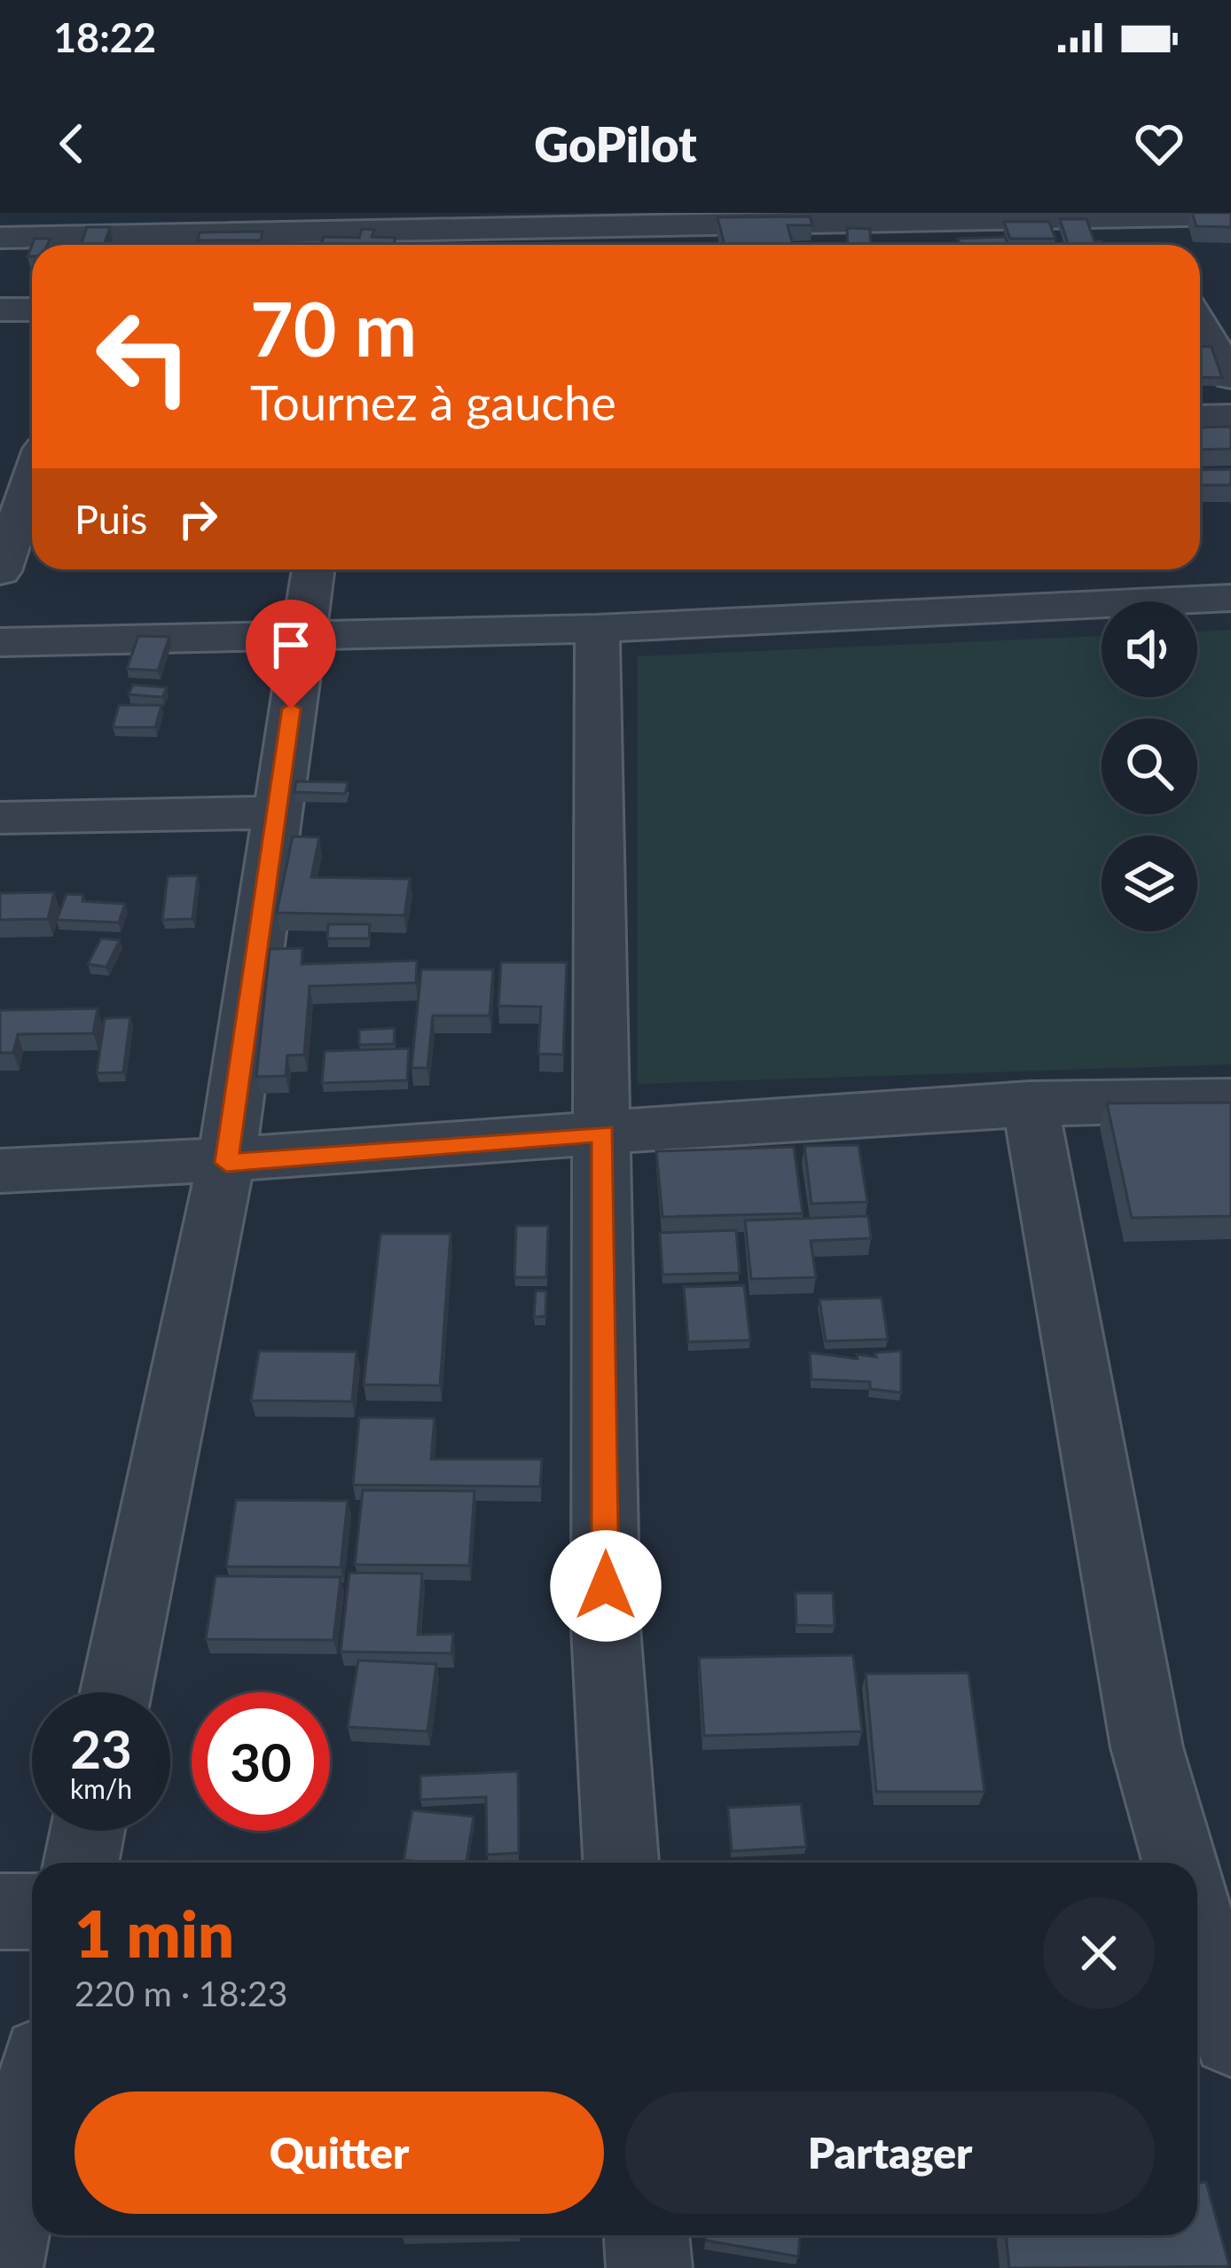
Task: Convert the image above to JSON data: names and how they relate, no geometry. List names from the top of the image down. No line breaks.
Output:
{"page":{"status":"18:22","header":"GoPilot","turn":["70 m","Tournez à gauche"],"then":"Puis","speed":"23 km/h","limit":"30","heading":["1 min","220 m · 18:23"],"buttons":["Quitter","Partager"]}}
